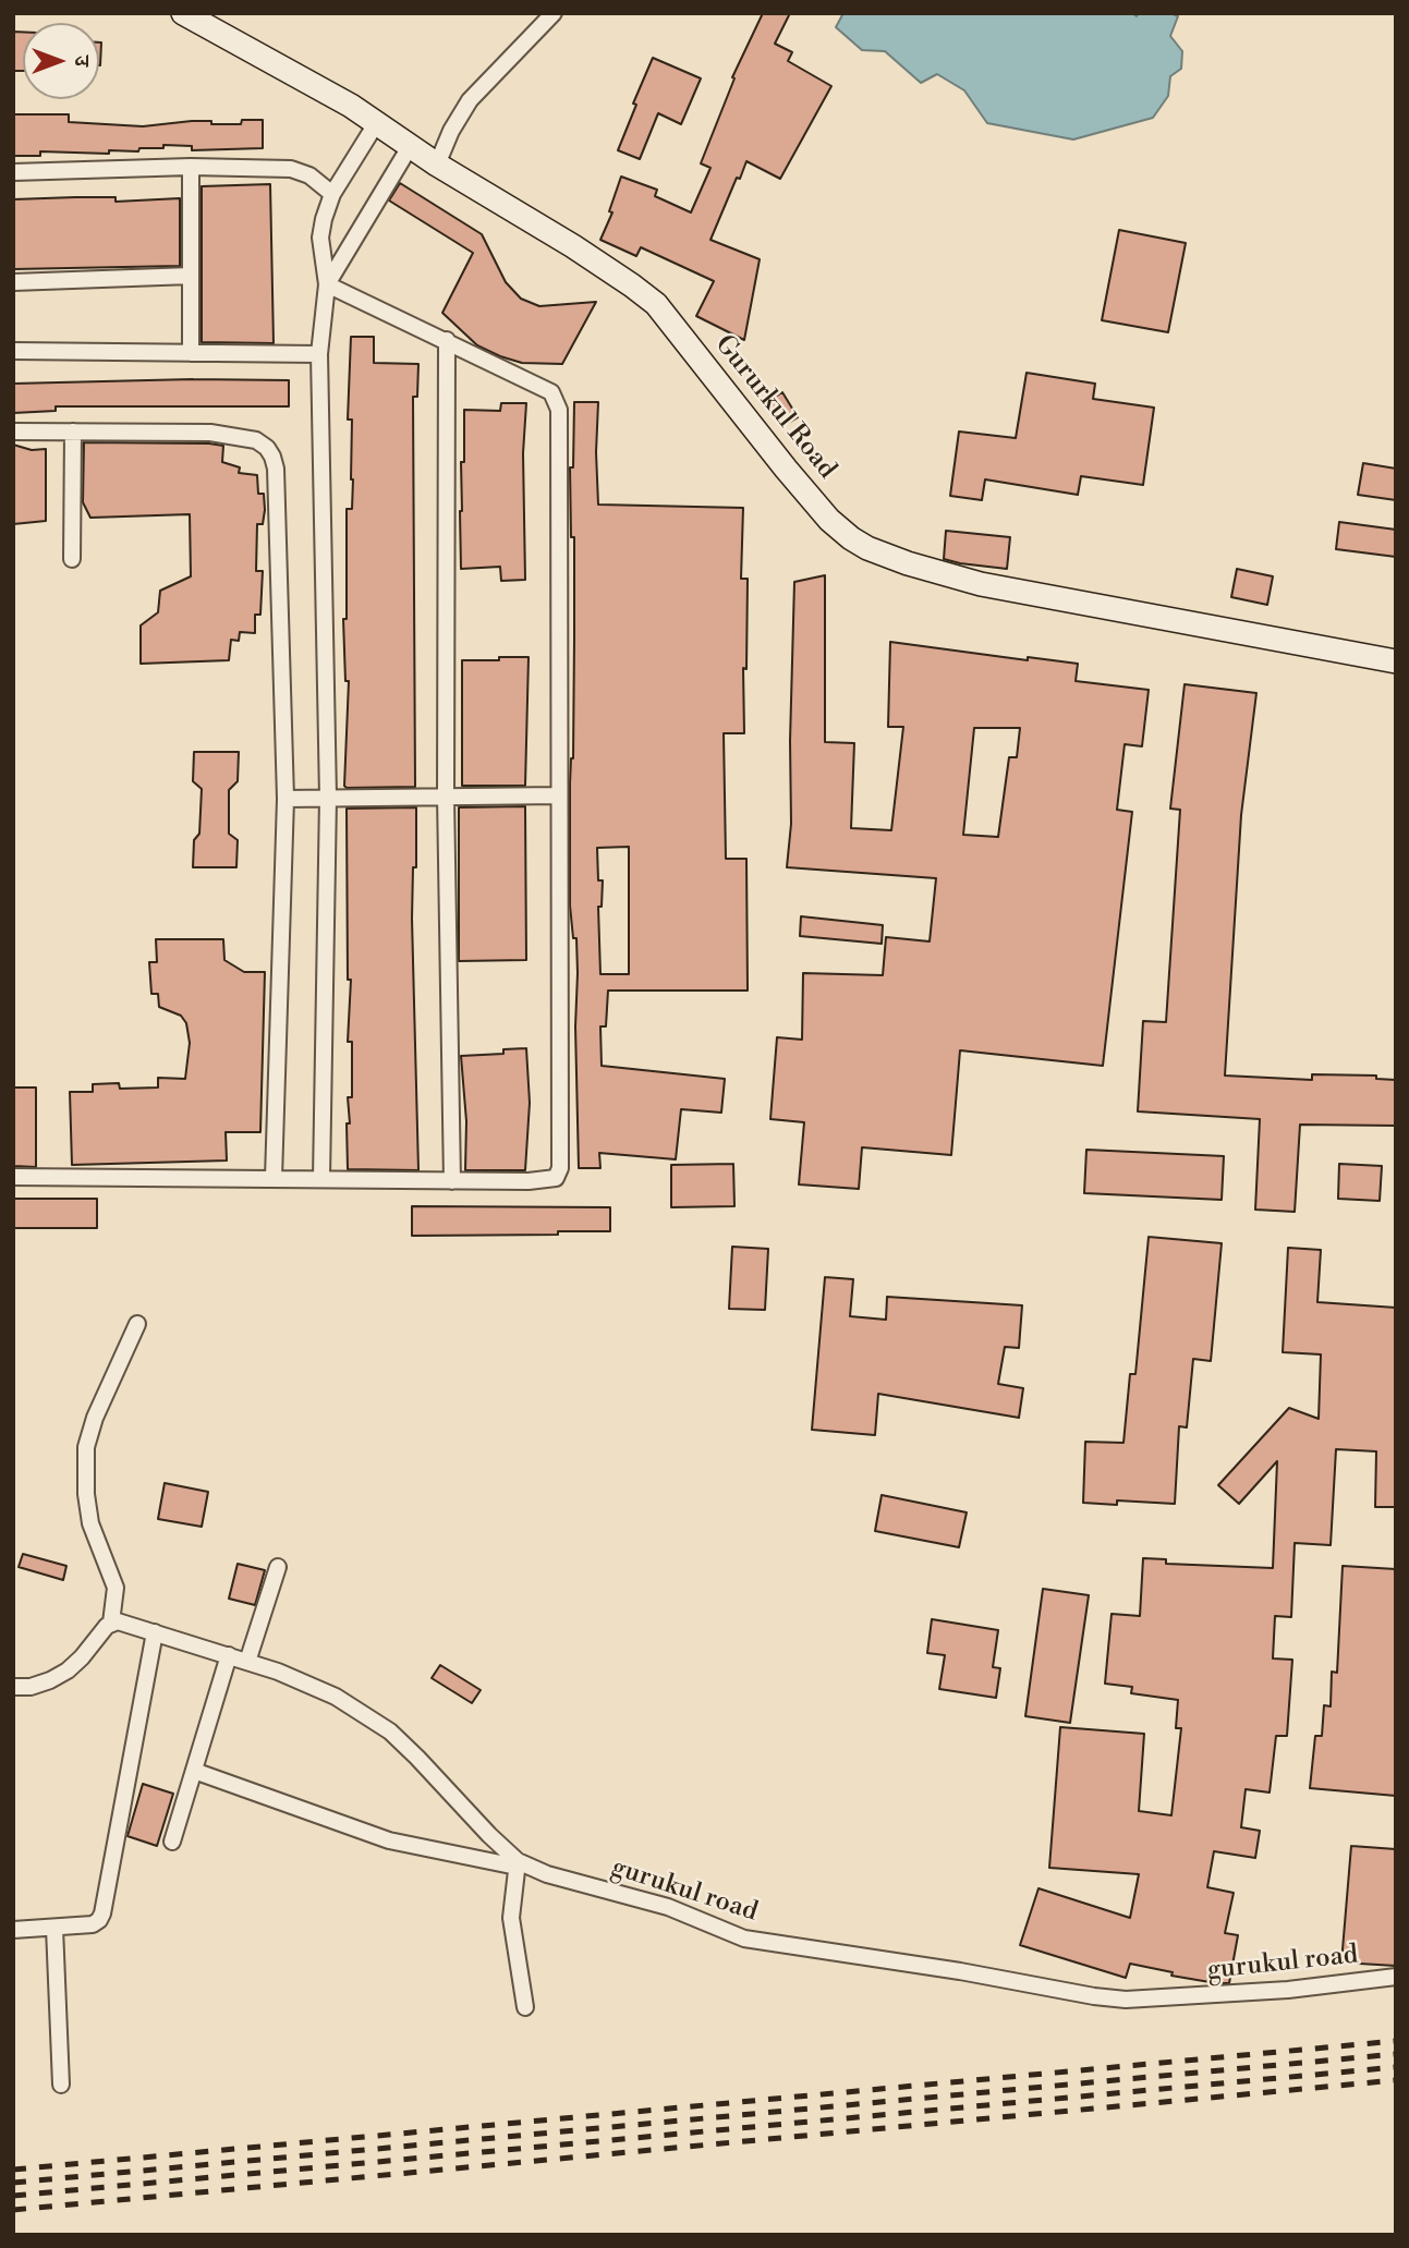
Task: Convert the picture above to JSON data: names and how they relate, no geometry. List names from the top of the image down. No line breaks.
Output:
{"streets":{"street":["Gururkul Road","gurukul road"]},"north":"right"}
